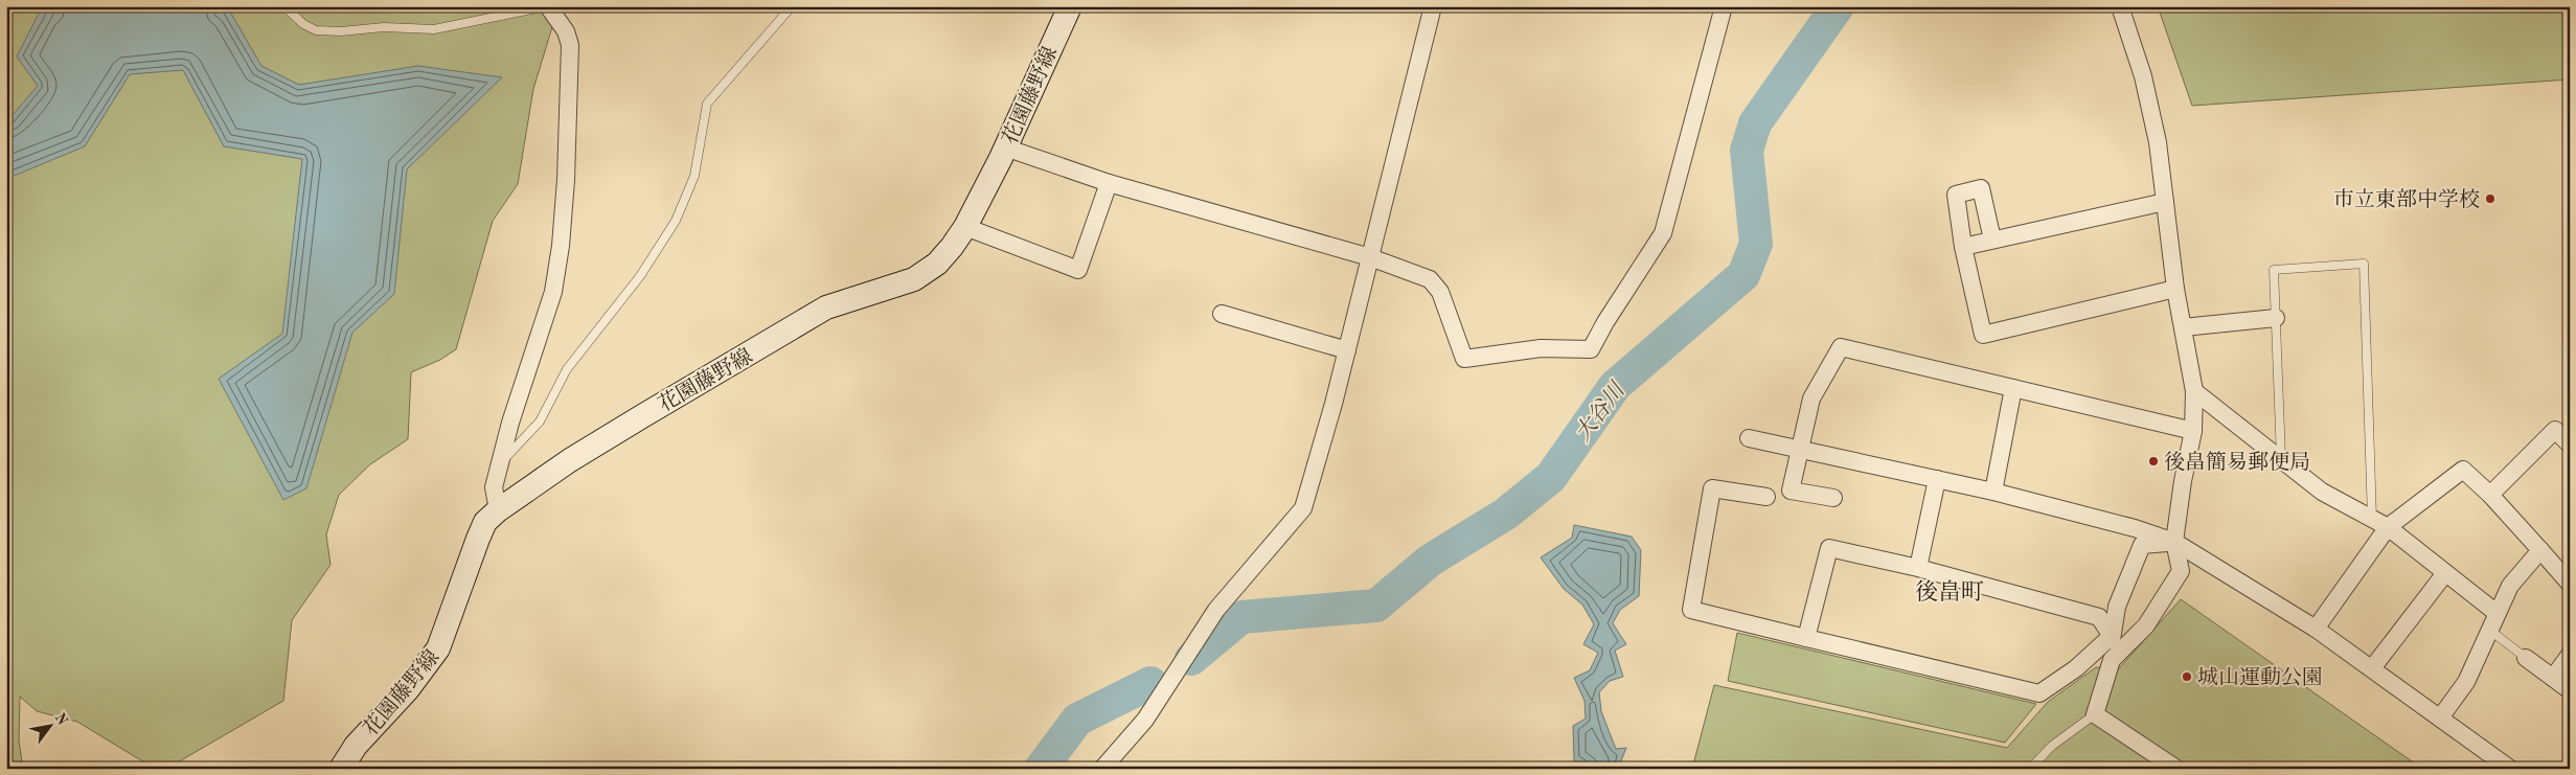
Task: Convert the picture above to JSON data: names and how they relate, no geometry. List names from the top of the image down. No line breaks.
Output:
{"streets":{"main road":["花園藤野線"]},"districts":["後畠町"],"water":["大谷川"],"places":["市立東部中学校","後畠簡易郵便局","城山運動公園"],"north":"top right"}
